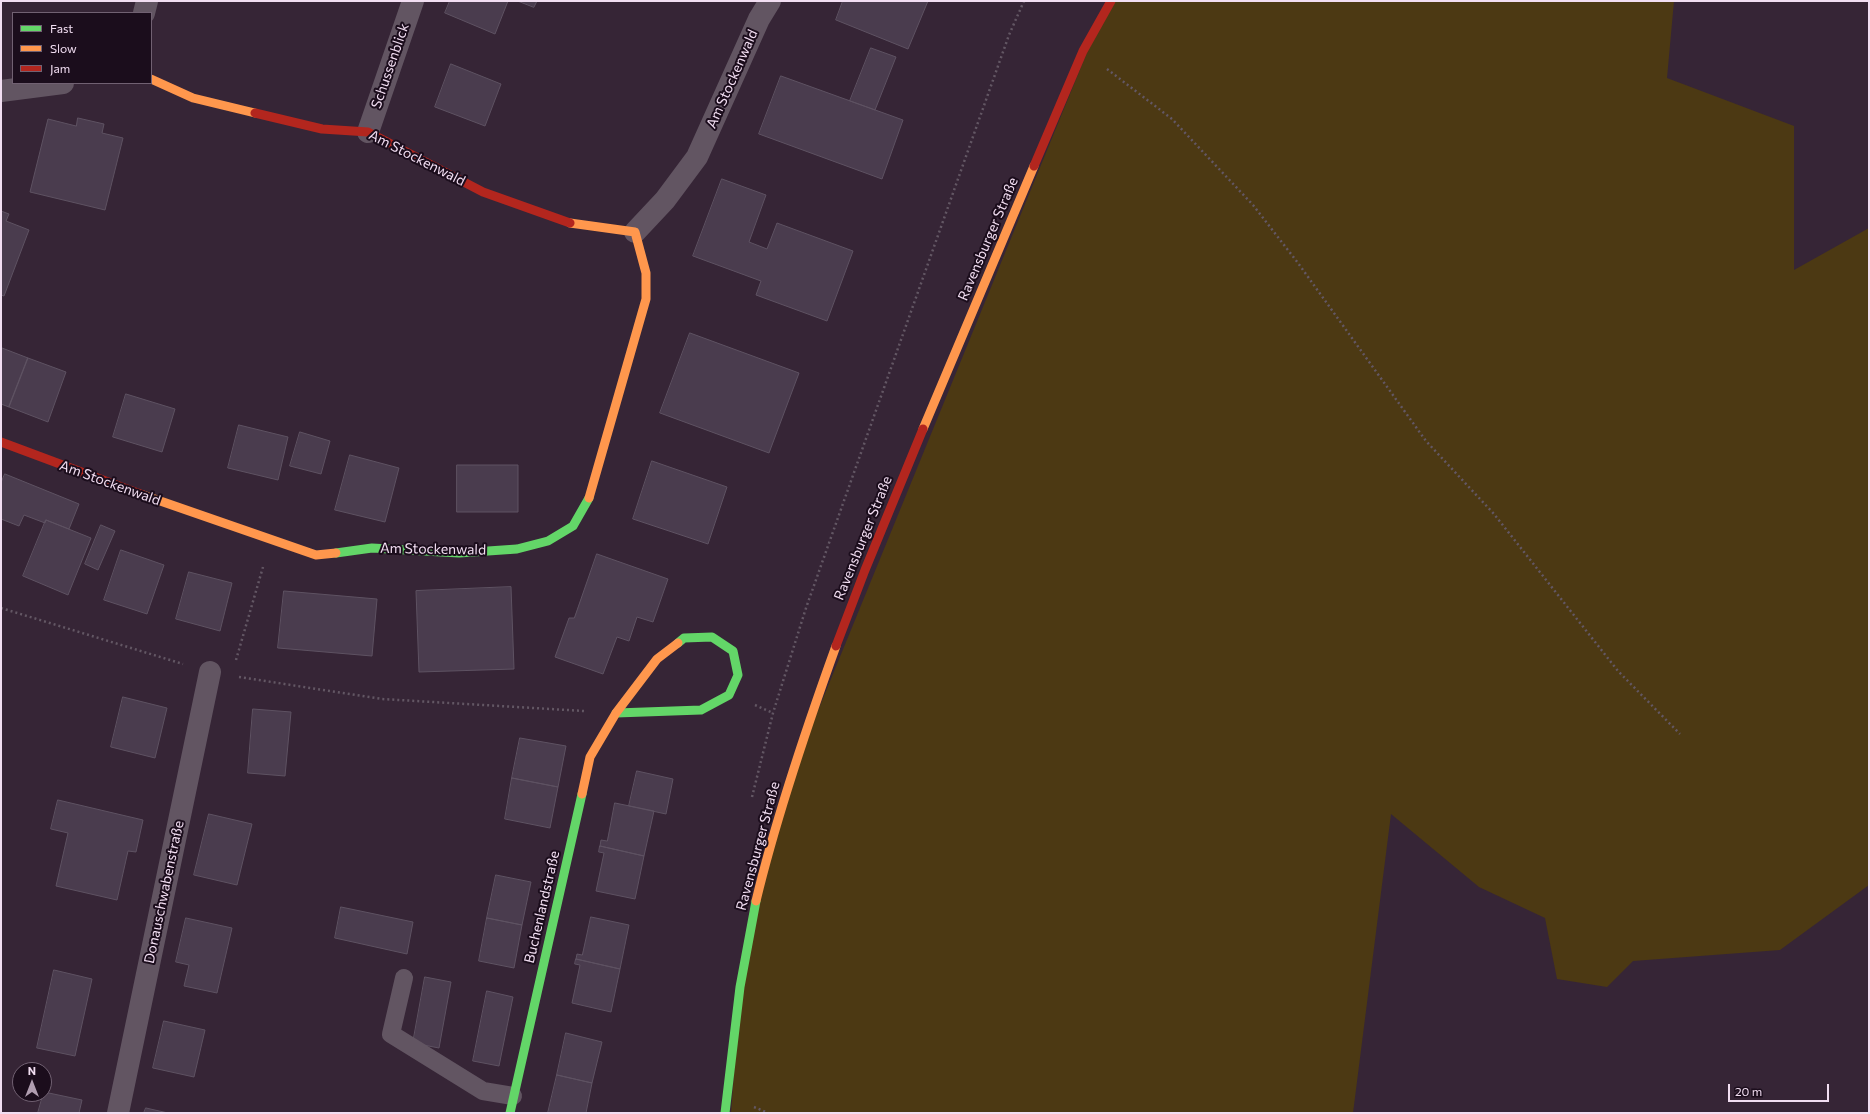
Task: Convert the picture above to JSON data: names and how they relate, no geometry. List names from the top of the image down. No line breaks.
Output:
{"streets":{"street":["Schussenblick","Am Stockenwald","Ravensburger Straße","Donauschwabenstraße","Buchenlandstraße"]},"crossings":[["Schussenblick","Am Stockenwald"]],"legend":["Fast","Slow","Jam"],"scale_bar":"20 m","north":"top"}
